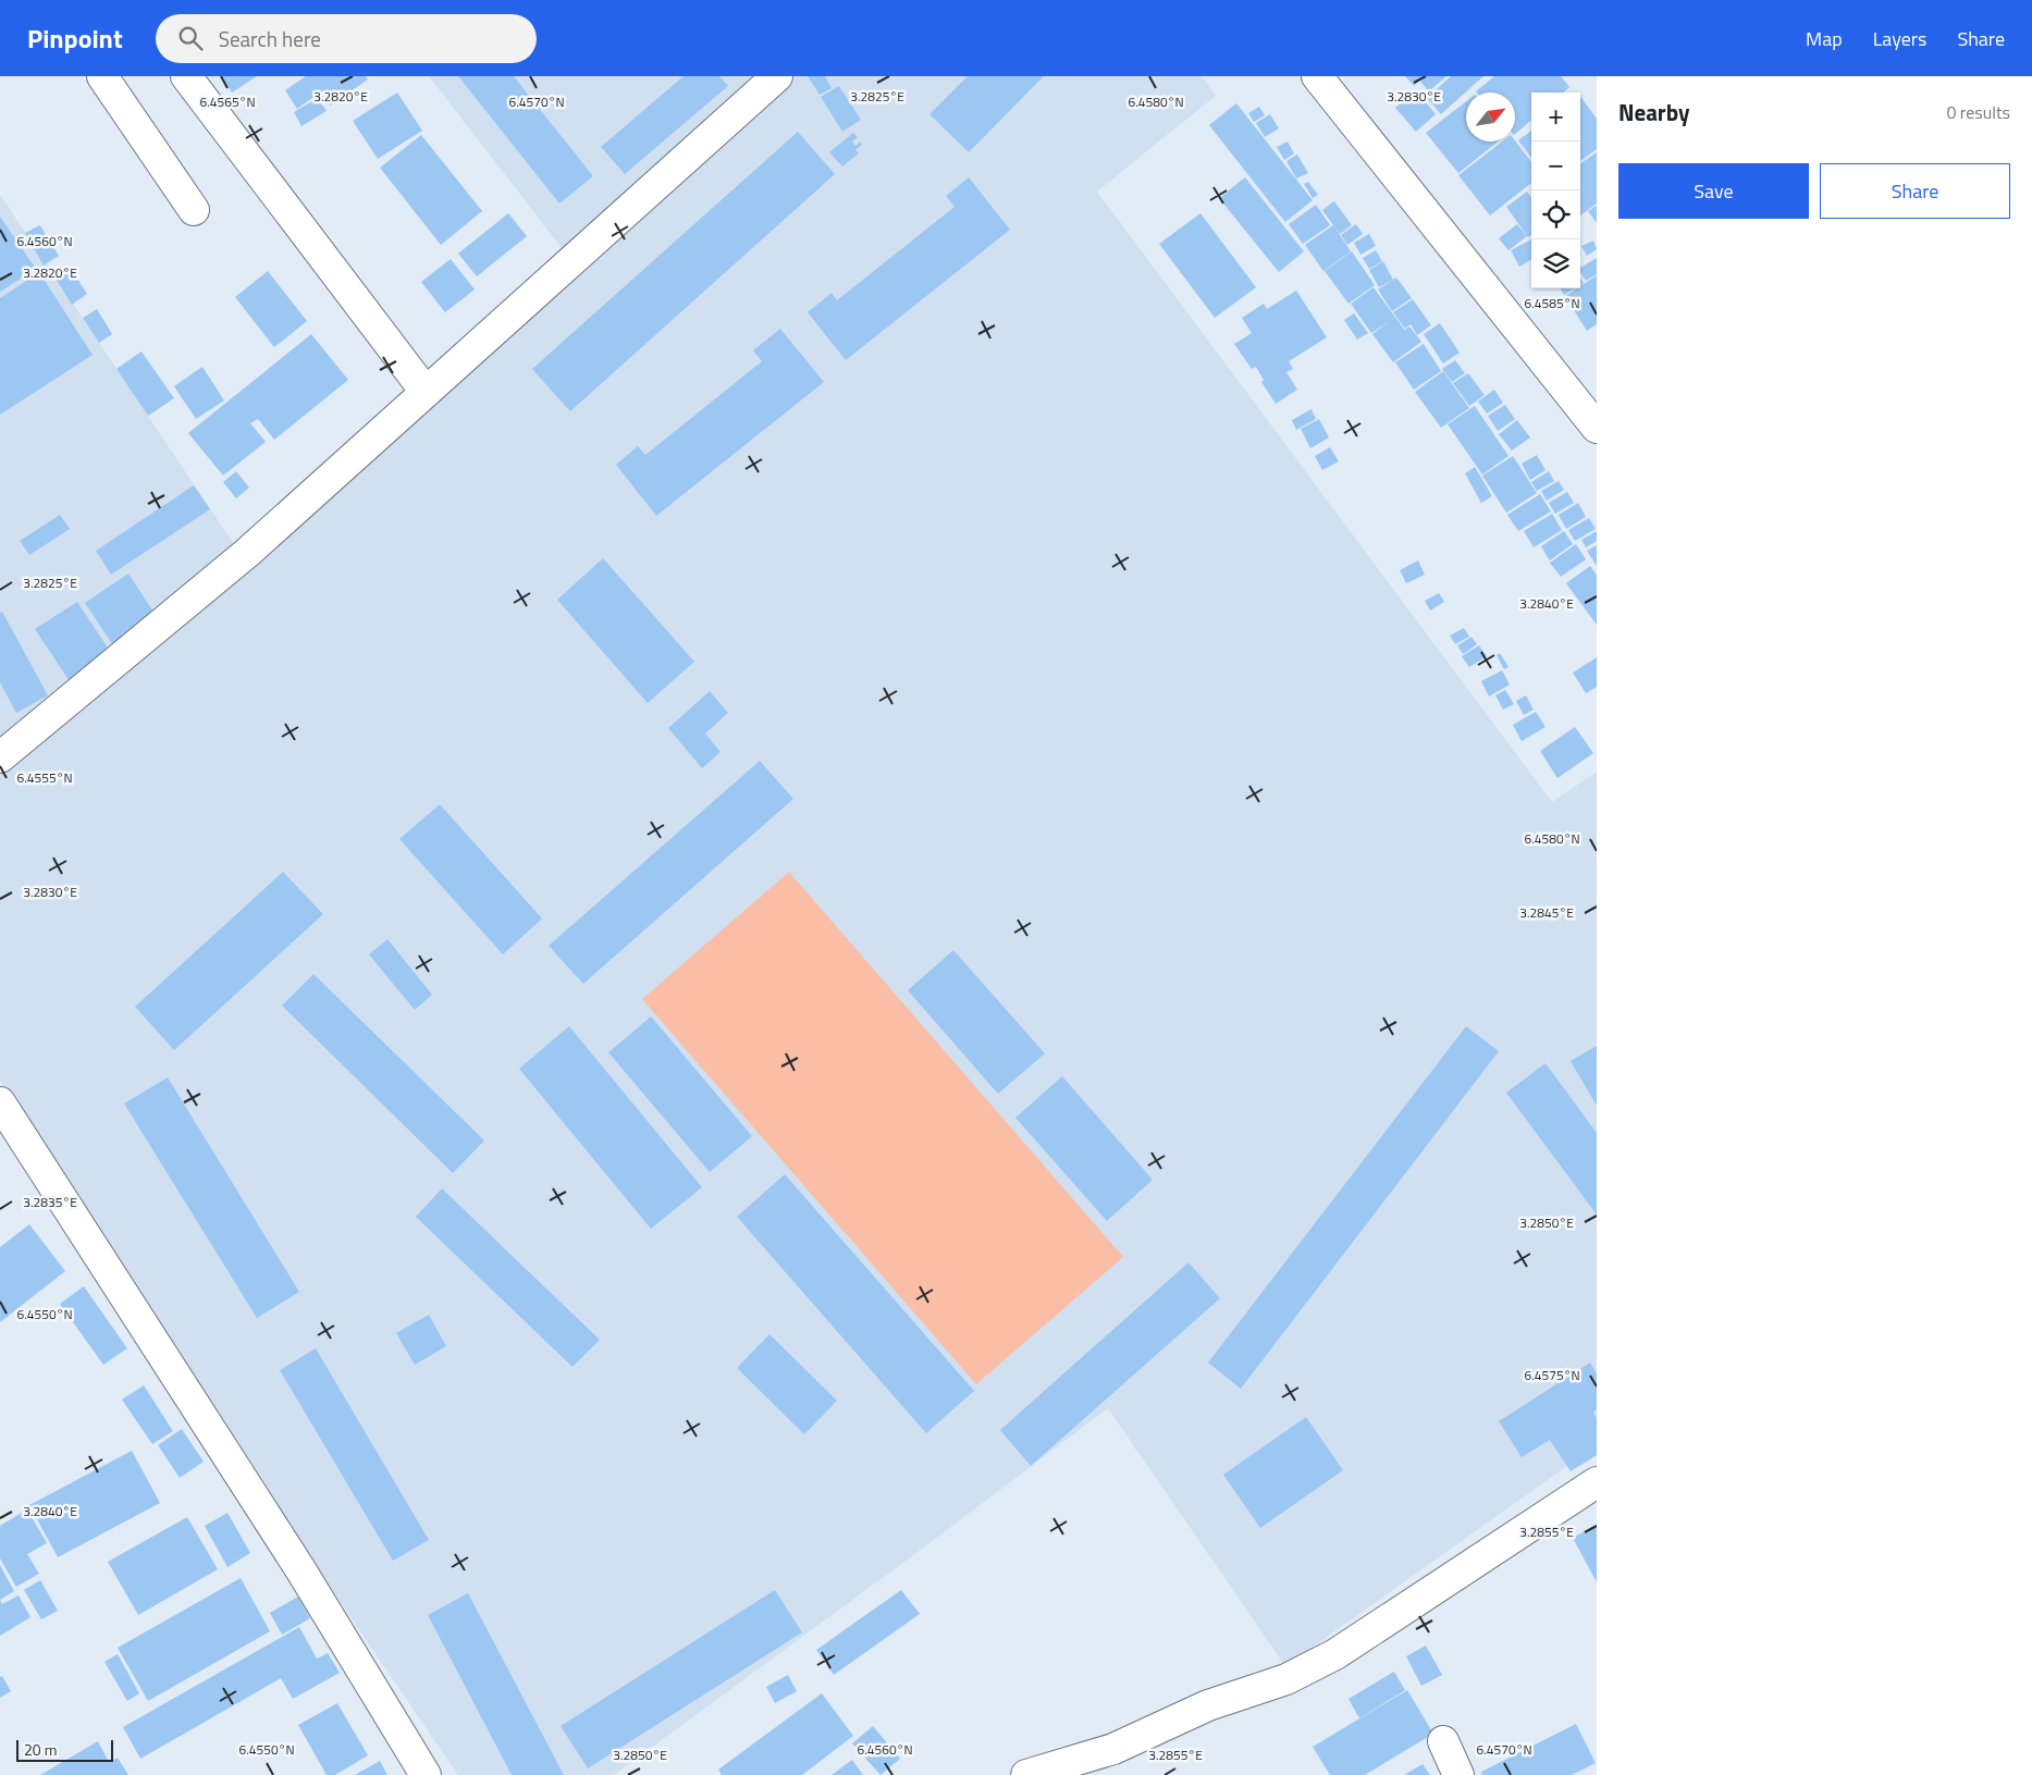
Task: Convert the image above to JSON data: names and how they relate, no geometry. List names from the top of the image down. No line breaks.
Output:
{"scale_bar":"20 m","north":"top right","page":{"header":"Pinpoint","search":"Search here","nav":["Map","Layers","Share"],"heading":["Nearby","0 results"],"map_buttons":["+","−"],"buttons":["Save","Share"],"scale":"20 m"},"coordinates":["3.2820°E","3.2825°E","3.2830°E","6.4565°N","6.4570°N","6.4580°N","6.4560°N","6.4585°N","3.2840°E","6.4555°N","3.2845°E","3.2835°E","3.2850°E","6.4550°N","6.4575°N","3.2855°E"]}
